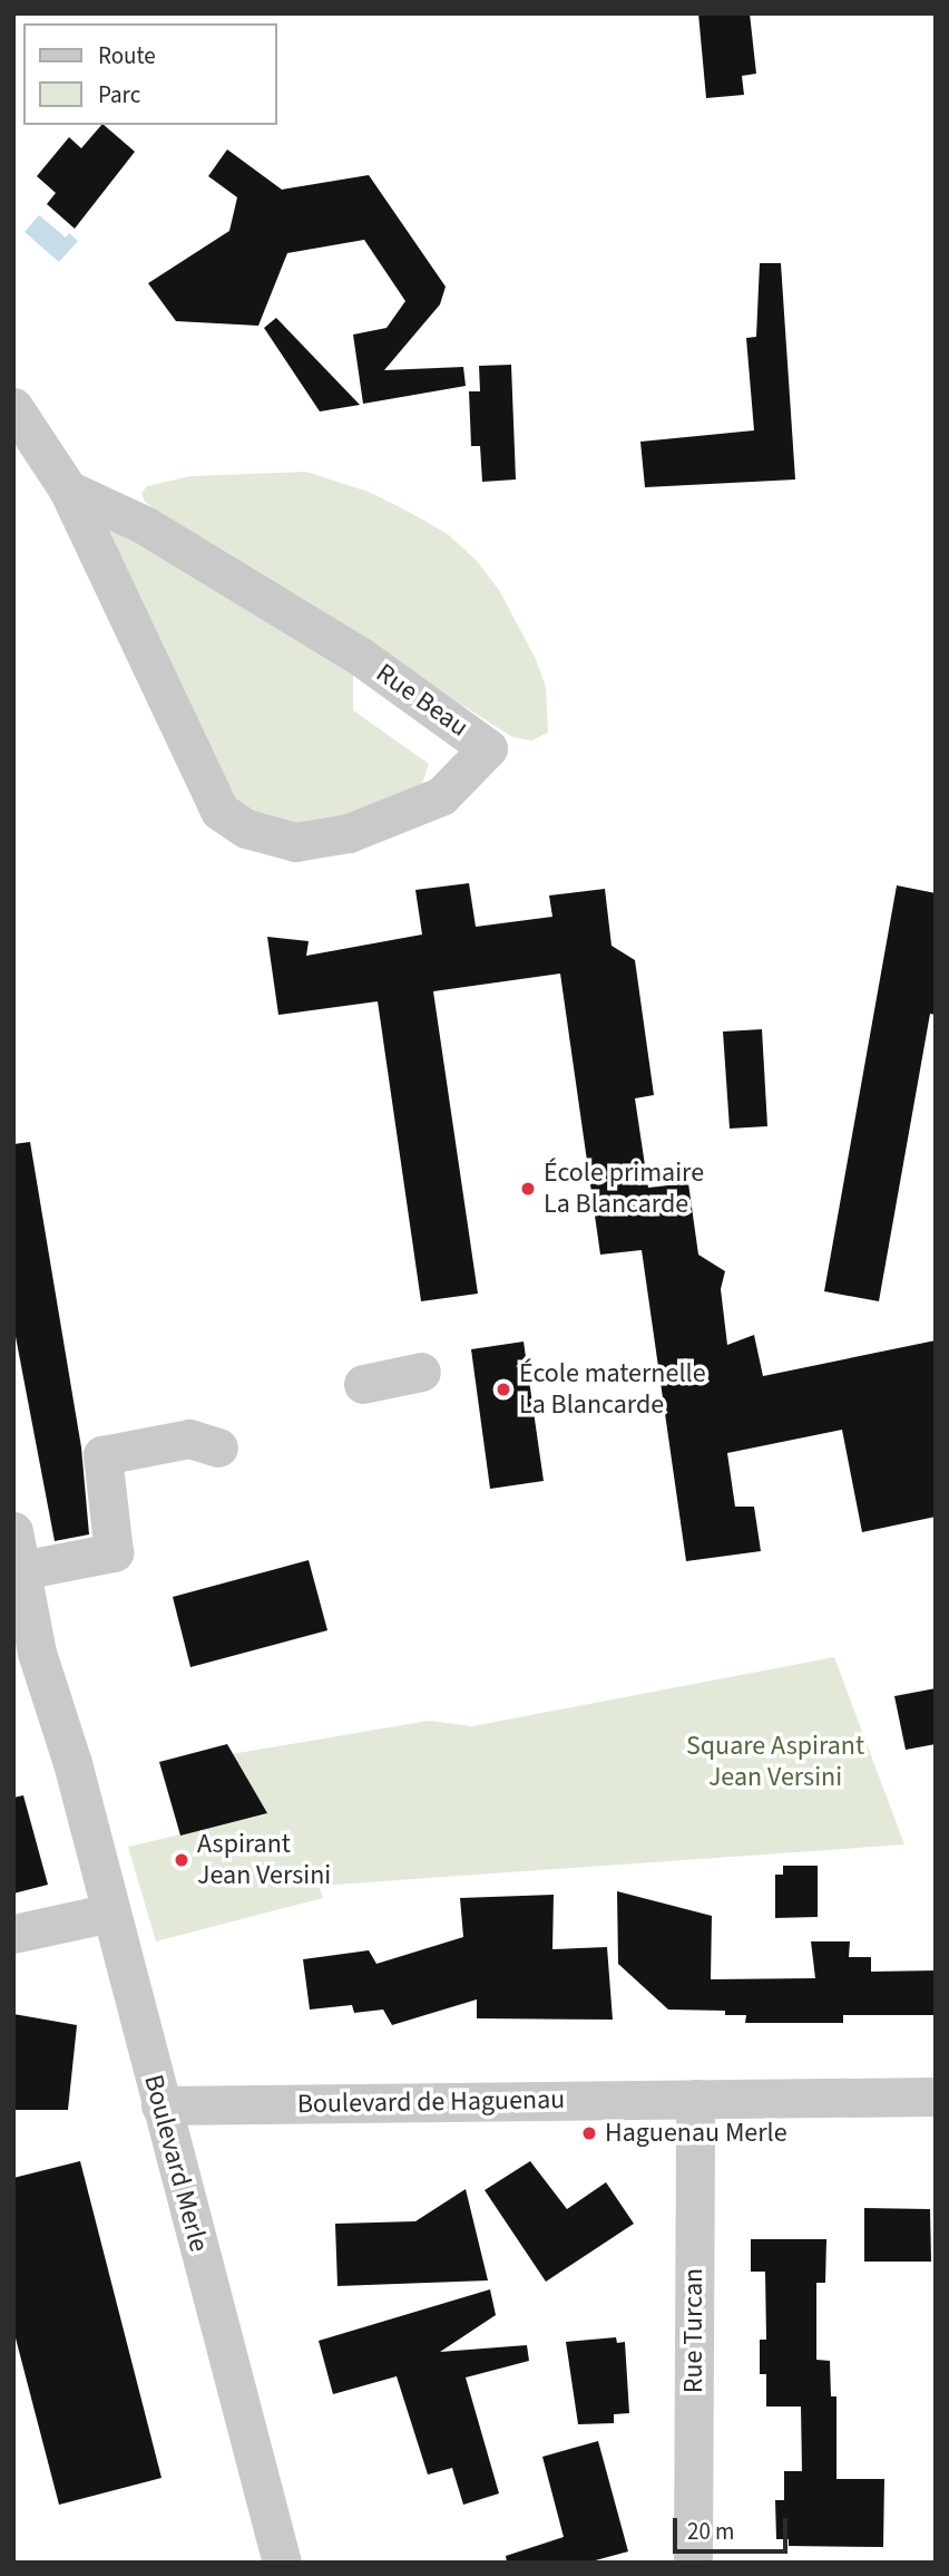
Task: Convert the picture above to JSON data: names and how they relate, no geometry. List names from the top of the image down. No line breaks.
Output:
{"streets":{"street":["Rue Beau","Boulevard de Haguenau","Boulevard Merle","Rue Turcan"]},"crossings":[["Boulevard de Haguenau","Boulevard Merle"],["Boulevard de Haguenau","Rue Turcan"]],"parks":["Square Aspirant Jean Versini"],"places":["École primaire La Blancarde","École maternelle La Blancarde","Aspirant Jean Versini","Haguenau Merle"],"legend":["Route","Parc"],"scale_bar":"20 m"}
